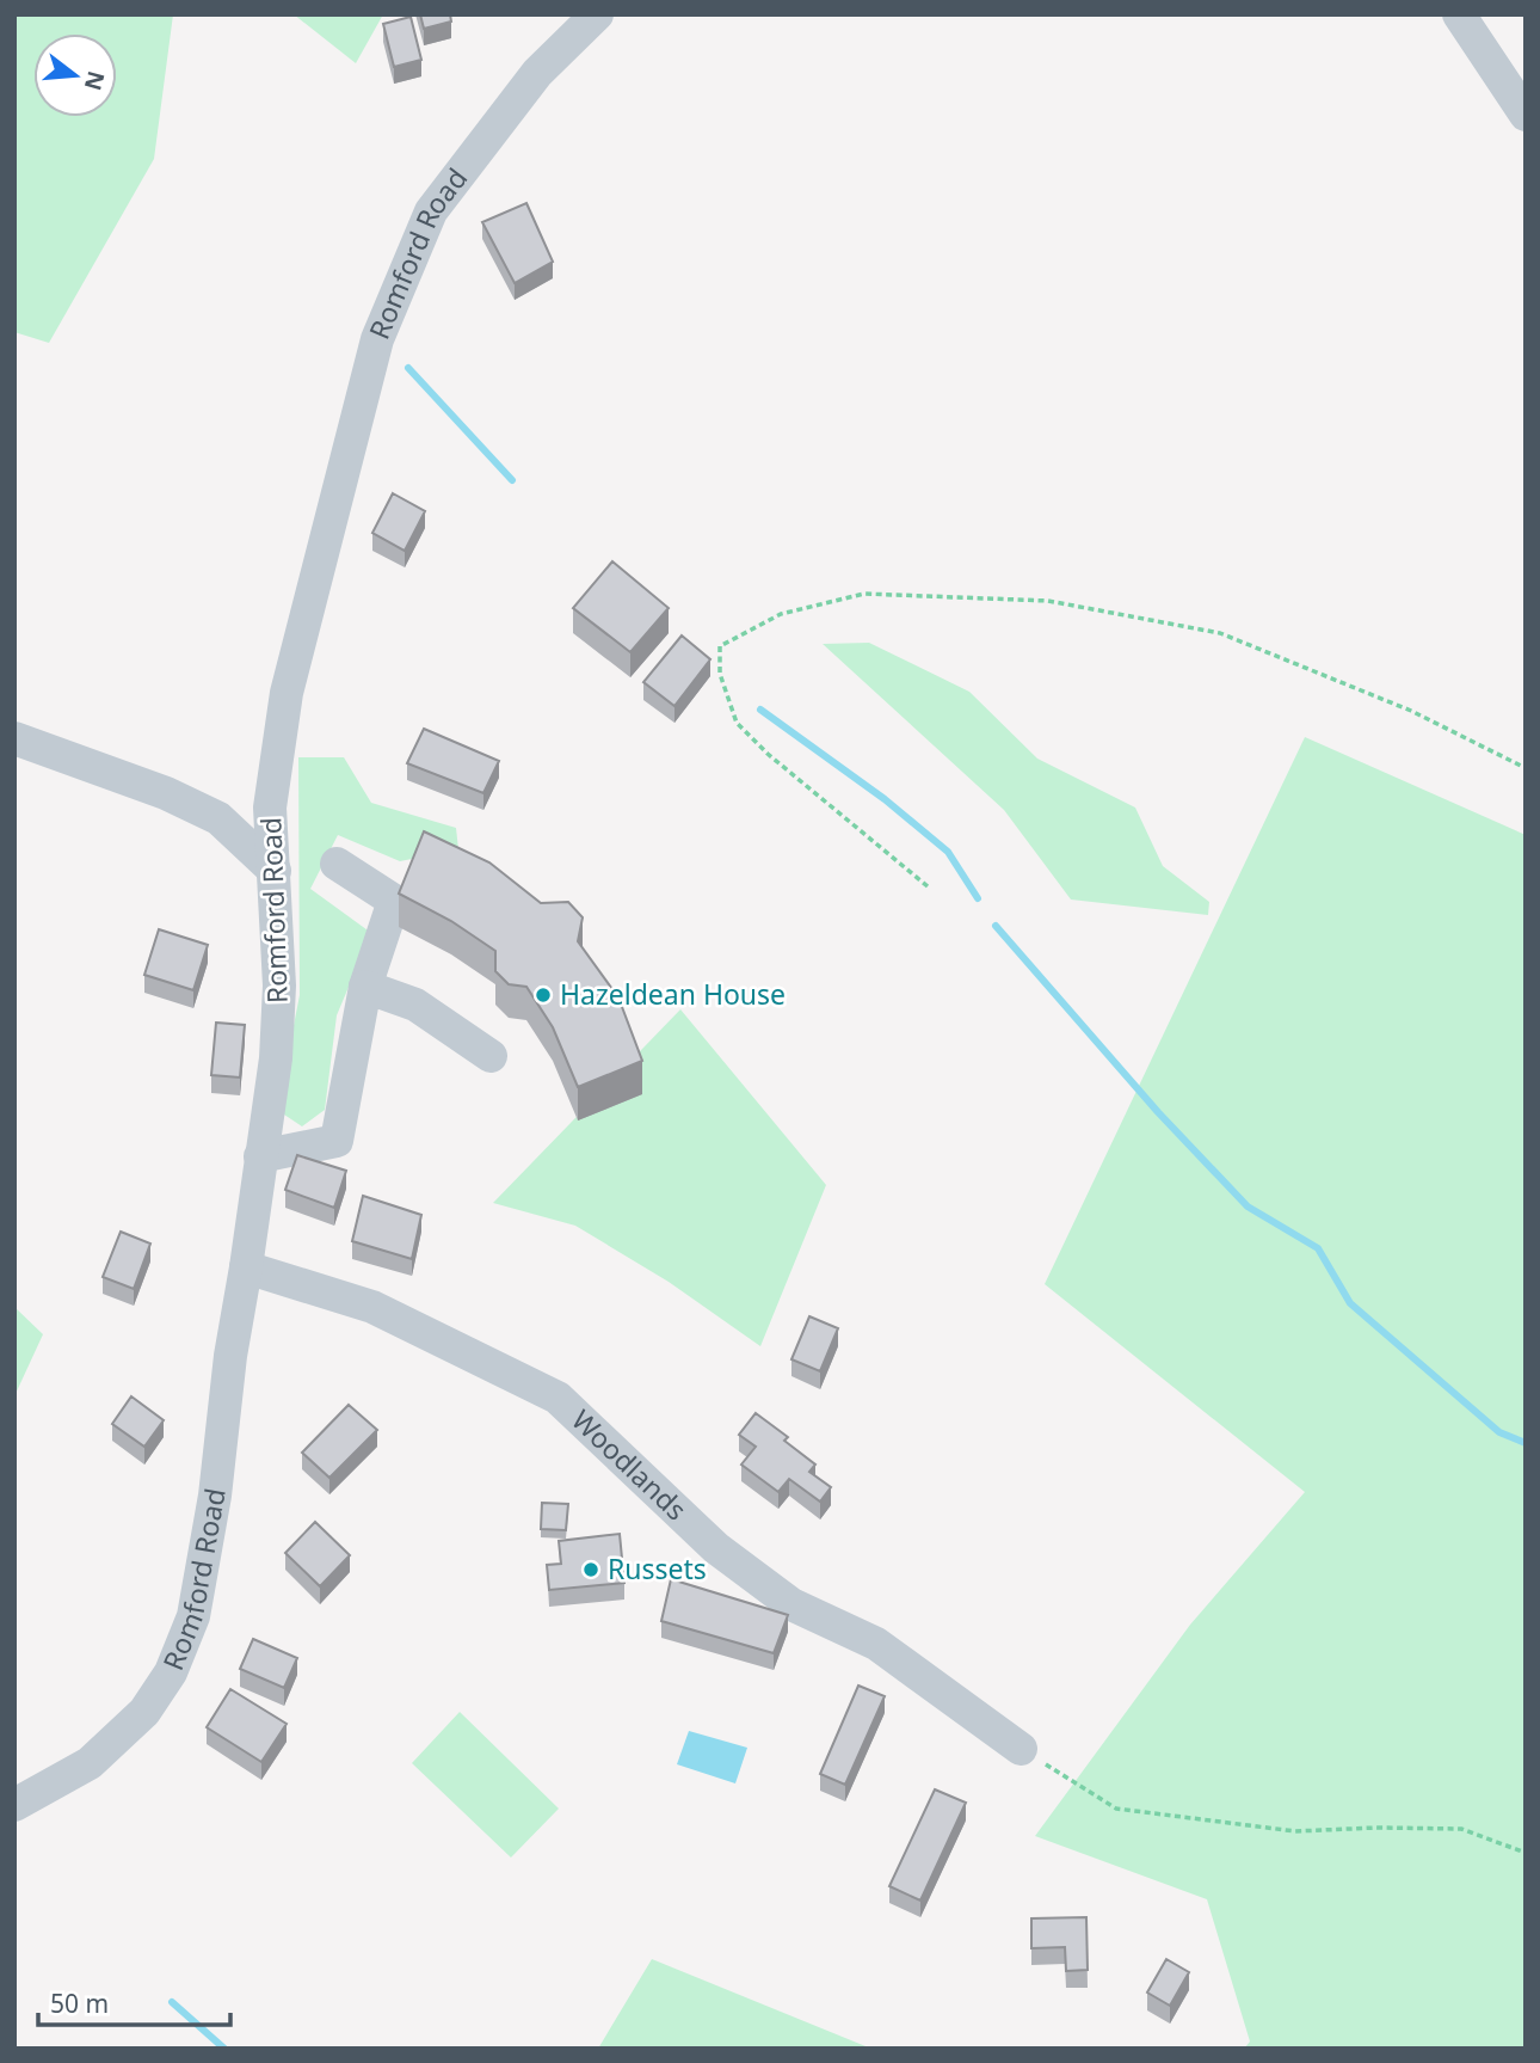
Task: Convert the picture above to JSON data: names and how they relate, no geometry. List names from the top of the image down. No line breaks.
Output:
{"streets":{"street":["Romford Road","Woodlands"]},"crossings":[["Romford Road","Woodlands"]],"places":["Hazeldean House","Russets"],"scale_bar":"50 m","north":"right"}
